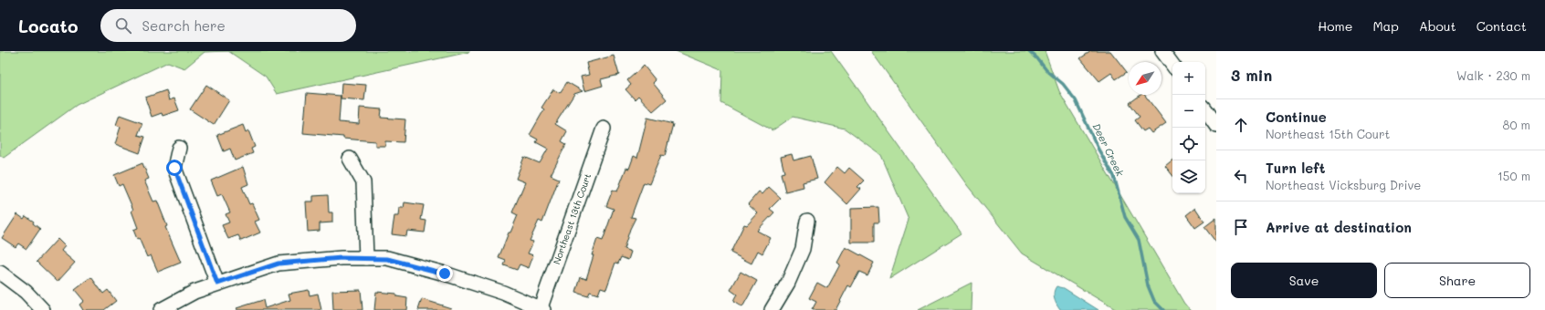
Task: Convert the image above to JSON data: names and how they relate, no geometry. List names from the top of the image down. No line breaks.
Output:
{"streets":{"street":["Northeast 13th Court"]},"water":["Deer Creek"],"north":"bottom left","page":{"header":"Locato","search":"Search here","nav":["Home","Map","About","Contact"],"heading":["3 min","Walk · 230 m"],"map_buttons":["+","−"],"list":[["Continue","Northeast 15th Court","80 m"],["Turn left","Northeast Vicksburg Drive","150 m"],"Arrive at destination"],"buttons":["Save","Share"]}}
